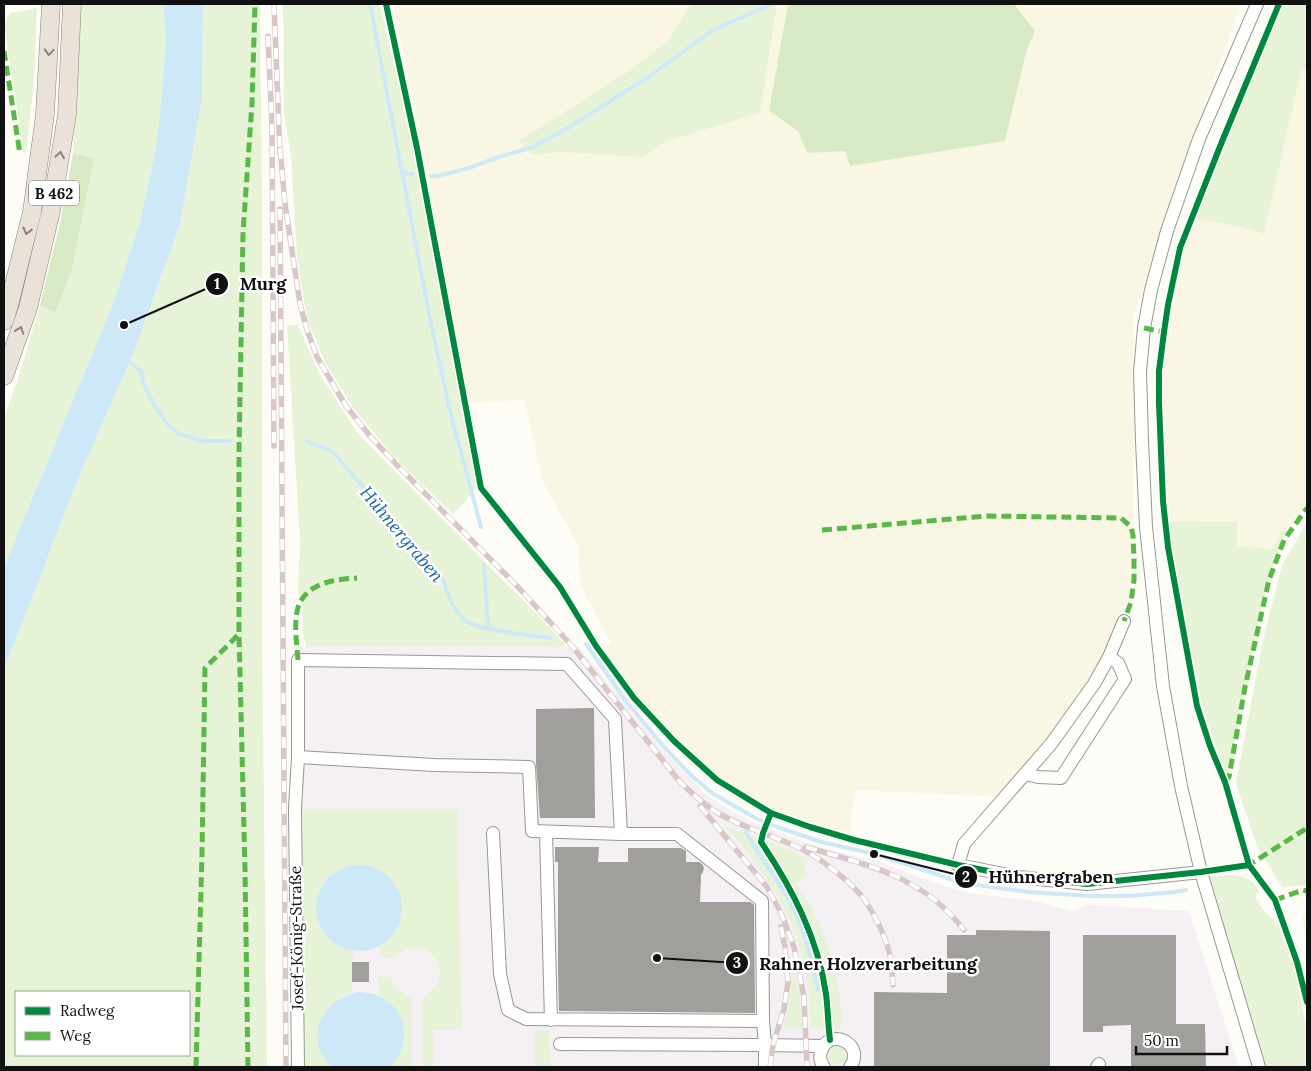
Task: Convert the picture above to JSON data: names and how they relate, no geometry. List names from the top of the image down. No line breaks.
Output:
{"streets":{"highway":["B 462"],"street":["Josef-König-Straße"]},"water":["Hühnergraben"],"places":["Murg","Hühnergraben","Rahner Holzverarbeitung"],"legend":["Radweg","Weg"],"scale_bar":"50 m"}
